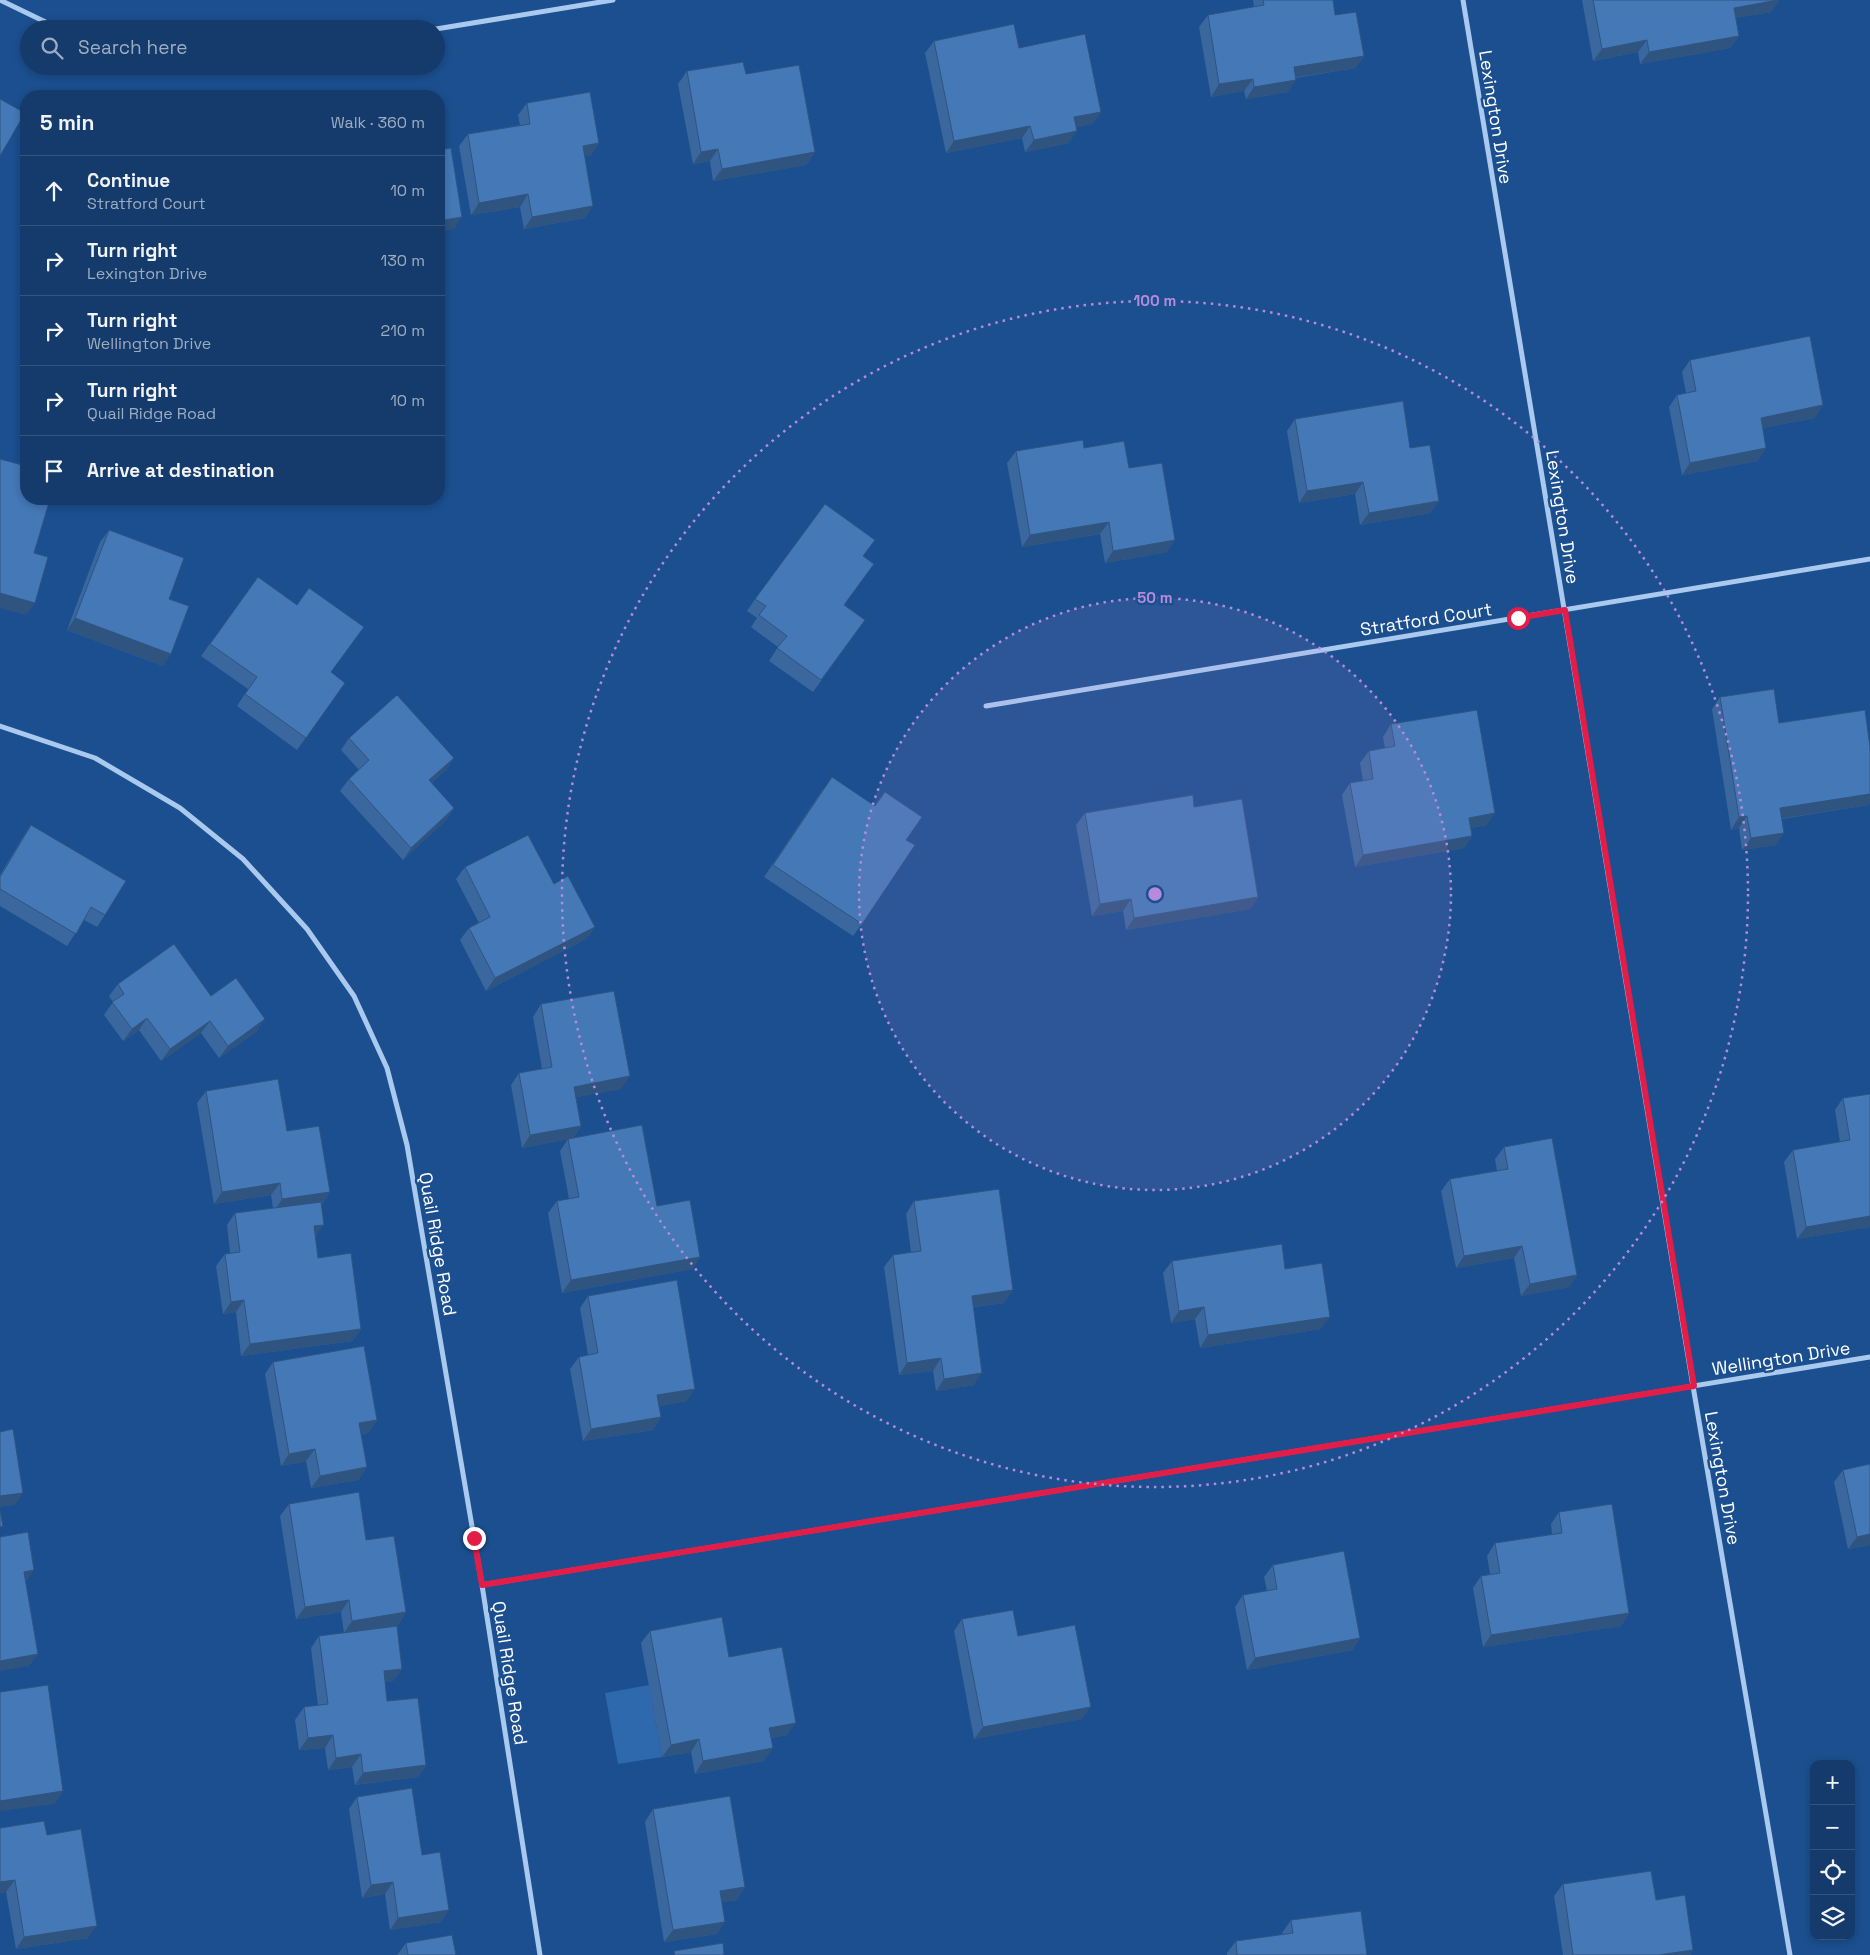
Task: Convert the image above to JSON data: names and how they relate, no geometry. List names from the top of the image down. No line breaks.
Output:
{"streets":{"street":["Lexington Drive","Stratford Court","Quail Ridge Road","Wellington Drive"]},"crossings":[["Lexington Drive","Stratford Court"],["Lexington Drive","Wellington Drive"],["Quail Ridge Road","Wellington Drive"]],"page":{"search":"Search here","heading":["5 min","Walk · 360 m"],"list":[["Continue","Stratford Court","10 m"],["Turn right","Lexington Drive","130 m"],["Turn right","Wellington Drive","210 m"],["Turn right","Quail Ridge Road","10 m"],"Arrive at destination"],"map_buttons":["+","−"]},"rings":["100 m","50 m"]}
